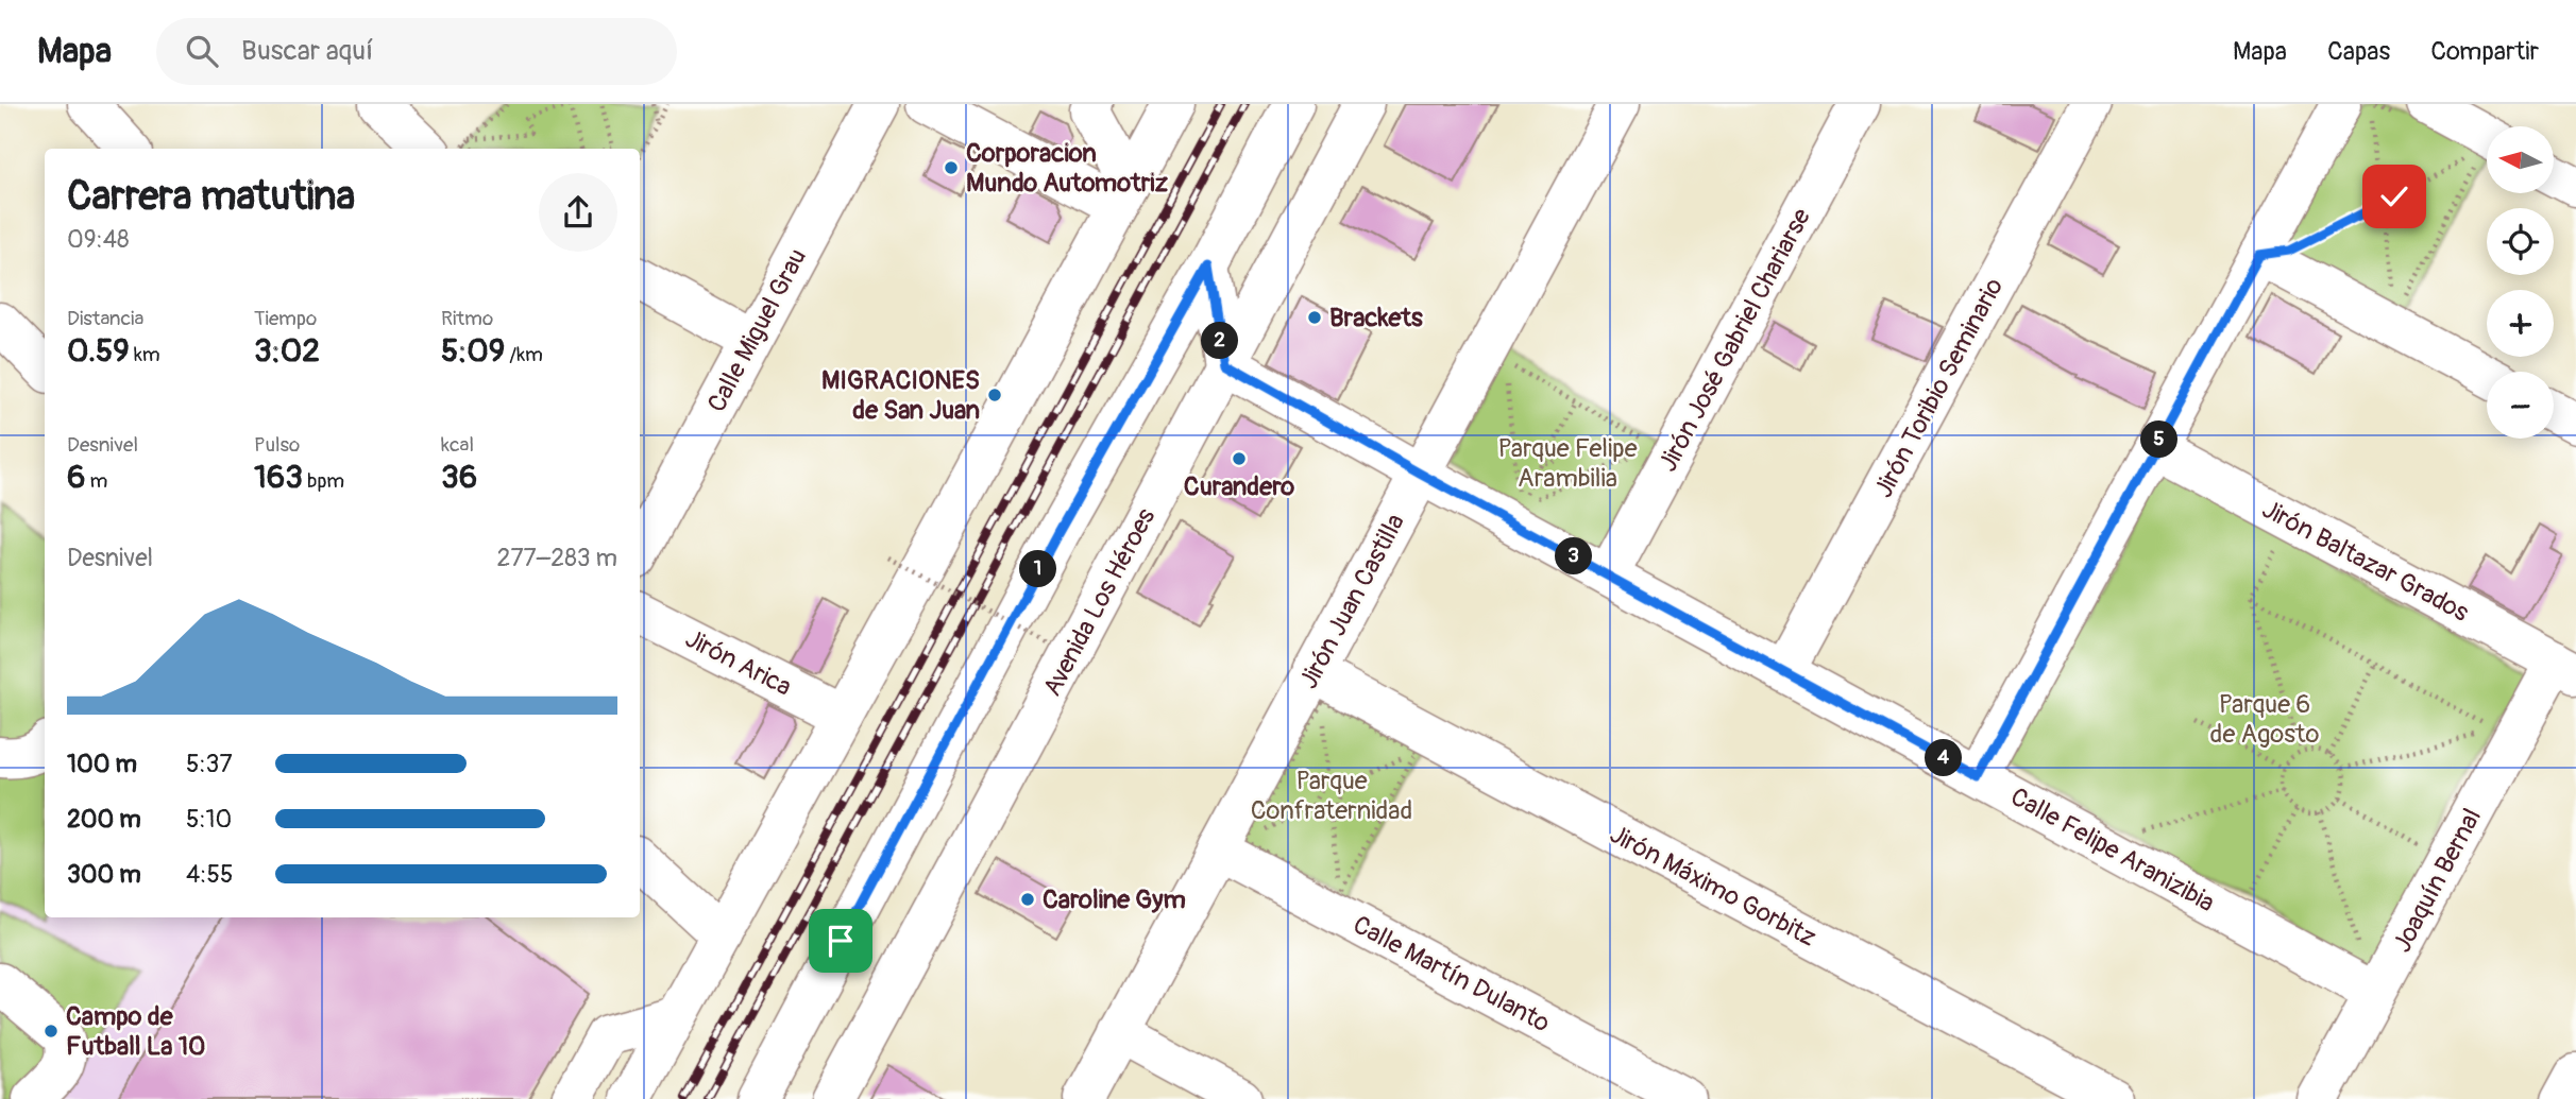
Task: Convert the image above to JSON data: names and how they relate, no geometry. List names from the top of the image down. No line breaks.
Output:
{"streets":{"street":["Calle Miguel Grau","Jirón José Gabriel Chariarse","Jirón Toribio Seminario","Jirón Baltazar Grados","Jirón Juan Castilla","Avenida Los Héroes","Jirón Arica","Calle Felipe Aranizibia","Joaquín Bernal","Jirón Máximo Gorbitz","Calle Martín Dulanto"]},"crossings":[["Jirón José Gabriel Chariarse","Calle Felipe Aranizibia"],["Jirón Toribio Seminario","Calle Felipe Aranizibia"],["Jirón Baltazar Grados","Joaquín Bernal"],["Jirón Juan Castilla","Calle Felipe Aranizibia"],["Jirón Juan Castilla","Jirón Máximo Gorbitz"],["Jirón Juan Castilla","Calle Martín Dulanto"],["Avenida Los Héroes","Calle Felipe Aranizibia"],["Calle Felipe Aranizibia","Joaquín Bernal"]],"parks":["Parque Felipe Arambilia","Parque 6 de Agosto","Parque Confraternidad"],"places":["Corporacion Mundo Automotriz","Brackets","MIGRACIONES de San Juan","Curandero","Caroline Gym","Campo de Futball La 10"],"north":"left","page":{"header":"Mapa","search":"Buscar aquí","nav":["Mapa","Capas","Compartir"],"map_buttons":["+","−"],"heading":["Carrera matutina","09:48"],"stats":[["Distancia","0.59 km"],["Tiempo","3:02"],["Ritmo","5:09 /km"],["Desnivel","6 m"],["Pulso","163 bpm"],["kcal","36"]],"pins":["2","5","3","1","4"],"chart":["Desnivel","277–283 m"],"list":[{"name":"100 m","note":"5:37"},{"name":"200 m","note":"5:10"},{"name":"300 m","note":"4:55"}]}}
